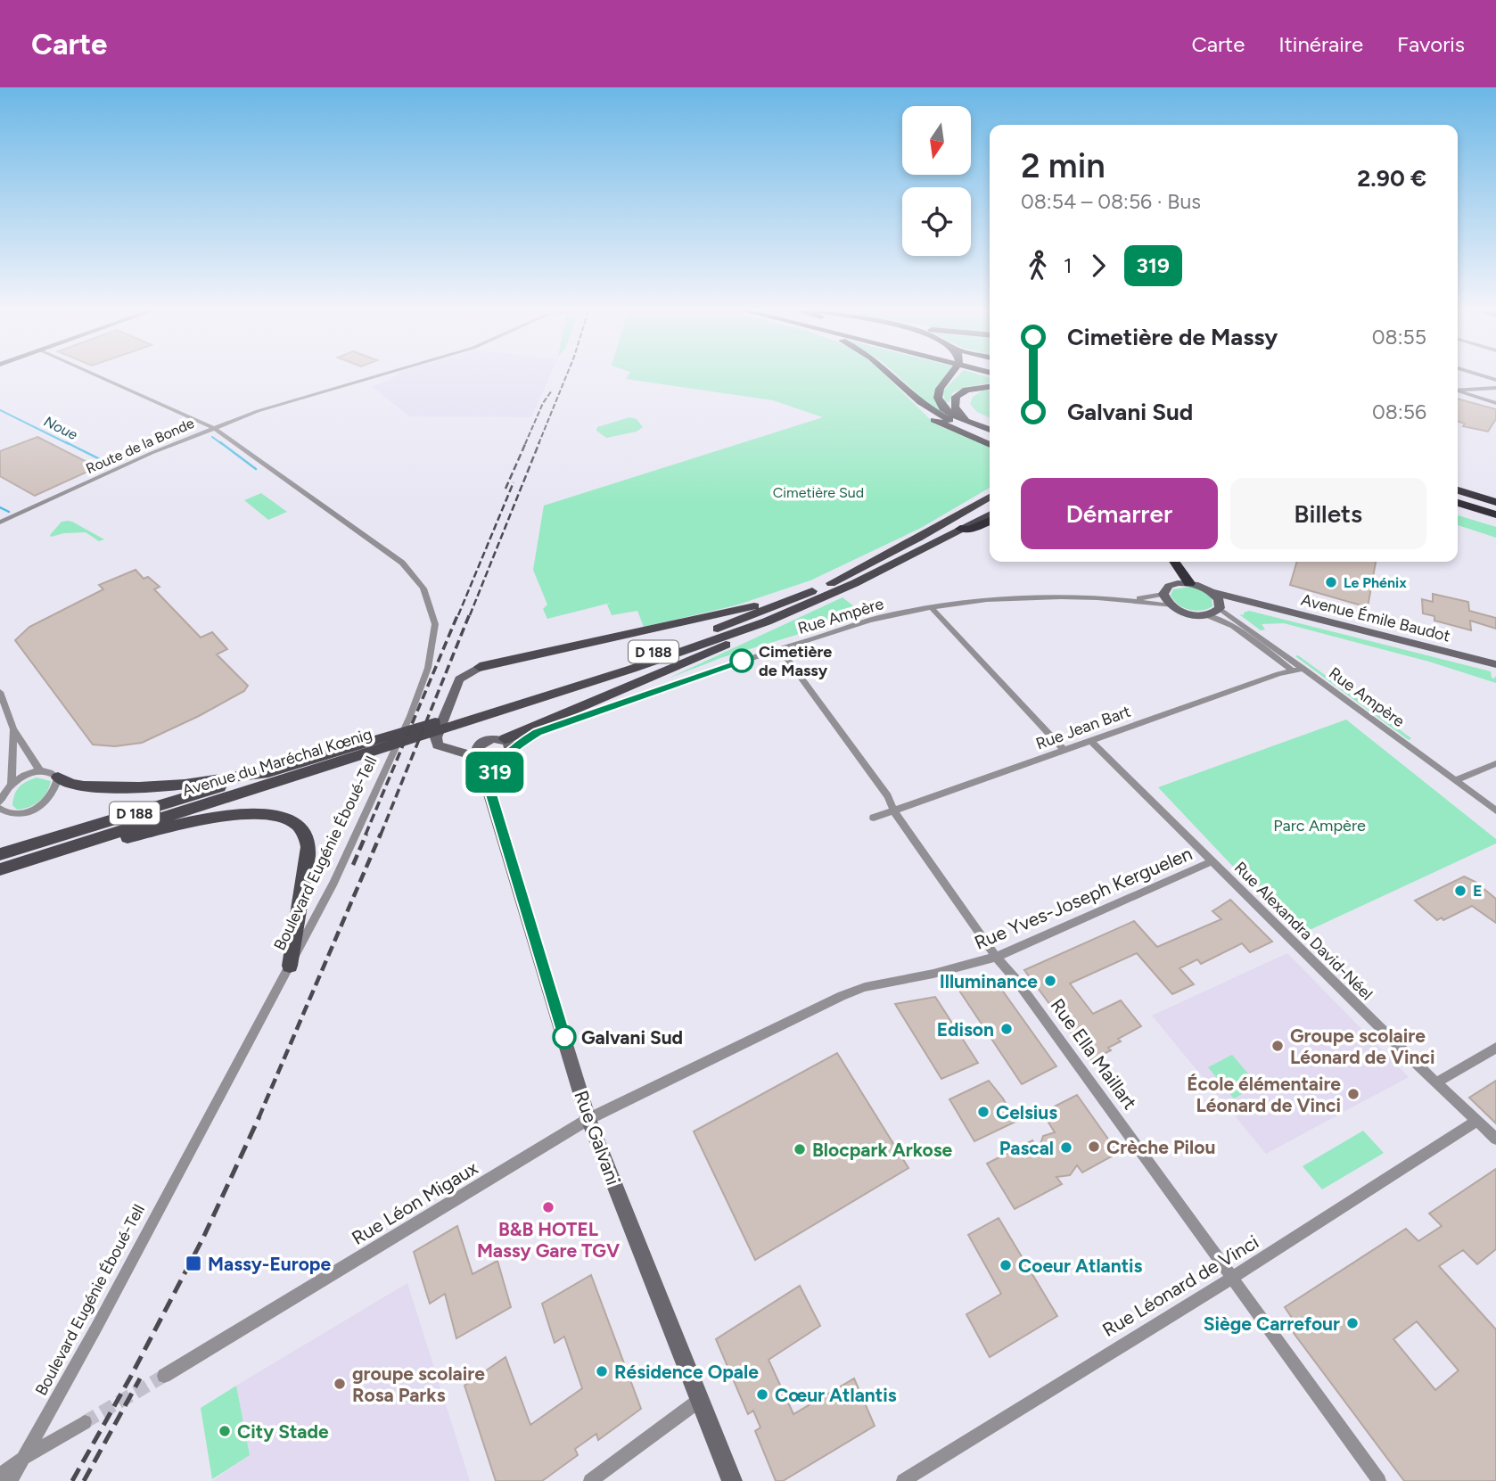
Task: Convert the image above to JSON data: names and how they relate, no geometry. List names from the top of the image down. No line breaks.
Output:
{"streets":{"main road":["D 188","Avenue du Maréchal Kœnig"],"street":["Route de la Bonde","Rue Ampère","Avenue Émile Baudot","Rue Jean Bart","Boulevard Eugénie Éboué-Tell","Rue Yves-Joseph Kerguelen","Rue Alexandra David-Néel","Rue Ella Maillart","Rue Galvani","Rue Léon Migaux","Rue Léonard de Vinci"]},"crossings":[["Route de la Bonde","Boulevard Eugénie Éboué-Tell"],["Rue Ampère","Avenue Émile Baudot"],["Rue Ampère","Rue Jean Bart"],["Rue Ampère","Rue Ella Maillart"],["D 188","Avenue du Maréchal Kœnig"],["Rue Jean Bart","Rue Alexandra David-Néel"],["Rue Jean Bart","Rue Ella Maillart"],["Rue Yves-Joseph Kerguelen","Rue Alexandra David-Néel"],["Rue Yves-Joseph Kerguelen","Rue Ella Maillart"],["Rue Yves-Joseph Kerguelen","Rue Galvani"],["Rue Yves-Joseph Kerguelen","Rue Léon Migaux"],["Rue Alexandra David-Néel","Rue Léonard de Vinci"],["Rue Ella Maillart","Rue Léonard de Vinci"],["Rue Galvani","Rue Léon Migaux"]],"water":["Noue"],"parks":["Cimetière Sud","Parc Ampère"],"places":{"other":["Le Phénix","Cimetière de Massy","E","Illuminance","Edison","Galvani Sud","Groupe scolaire Léonard de Vinci","École élémentaire Léonard de Vinci","Celsius","Crèche Pilou","Pascal","Blocpark Arkose","B&B HOTEL Massy Gare TGV","Coeur Atlantis","Siège Carrefour","Résidence Opale","groupe scolaire Rosa Parks","Cœur Atlantis","City Stade"],"transit":["Massy-Europe"]},"lines":["bus line 319"],"north":"bottom","page":{"header":"Carte","nav":["Carte","Itinéraire","Favoris"],"on_map":"319","heading":["2 min","08:54 – 08:56 · Bus","2.90 €"],"legs":["1","319"],"list":[{"name":"Cimetière de Massy","value":"08:55"},{"name":"Galvani Sud","value":"08:56"}],"buttons":["Démarrer","Billets"]}}
